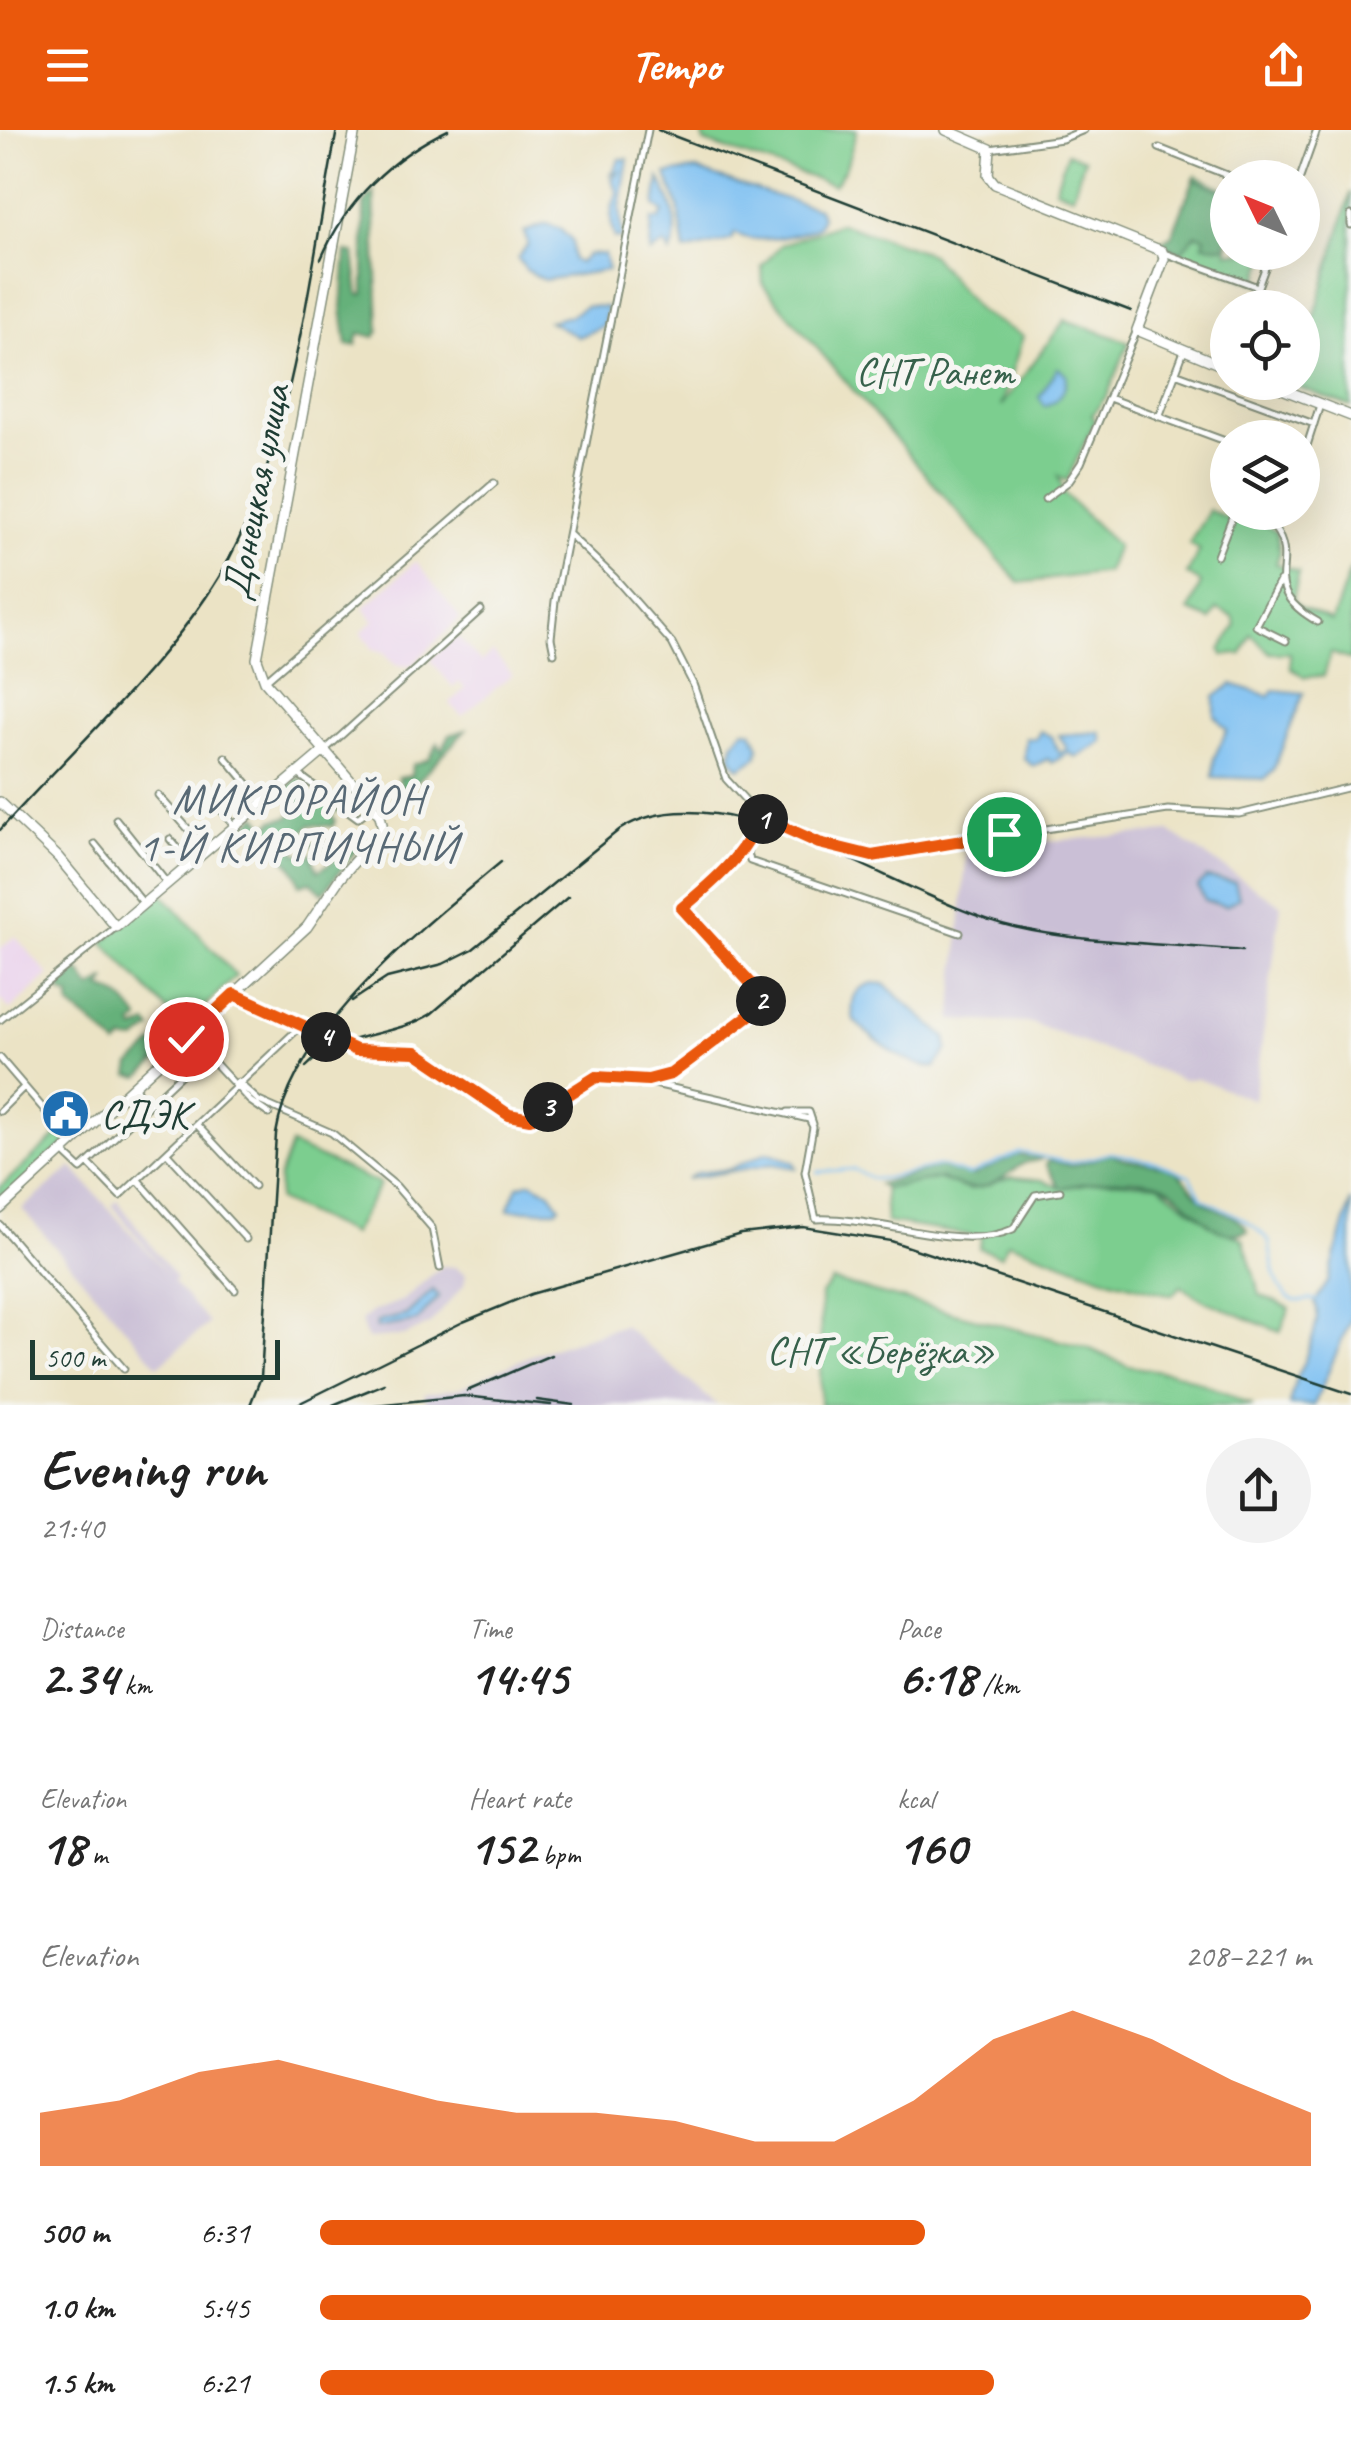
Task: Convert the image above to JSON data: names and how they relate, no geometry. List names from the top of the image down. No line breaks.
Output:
{"streets":{"main road":["Донецкая улица"]},"districts":["МИКРОРАЙОН 1-Й КИРПИЧНЫЙ"],"parks":["СНТ Ранет","СНТ «Берёзка»"],"places":{"public building":["СДЭК"]},"scale_bar":"500 m","north":"top left","page":{"header":"Tempo","pins":["1","2","4","3"],"scale":"500 m","heading":["Evening run","21:40"],"stats":[["Distance","2.34 km"],["Time","14:45"],["Pace","6:18 /km"],["Elevation","18 m"],["Heart rate","152 bpm"],["kcal","160"]],"chart":["Elevation","208–221 m"],"list":[{"name":"500 m","note":"6:31"},{"name":"1.0 km","note":"5:45"},{"name":"1.5 km","note":"6:21"}]}}
